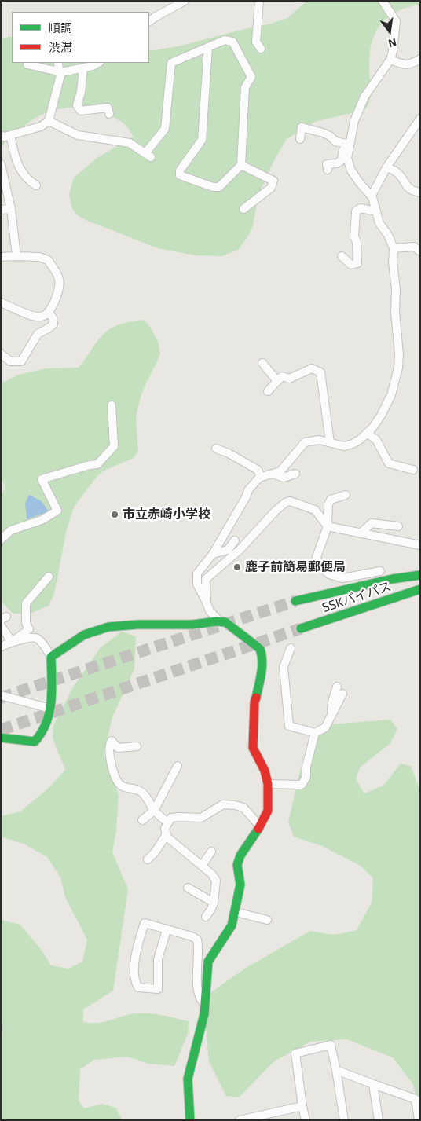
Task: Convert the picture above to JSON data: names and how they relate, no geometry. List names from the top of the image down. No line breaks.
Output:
{"streets":{"street":["SSKバイパス"]},"places":["市立赤崎小学校","鹿子前簡易郵便局"],"legend":["順調","渋滞"],"north":"bottom"}
